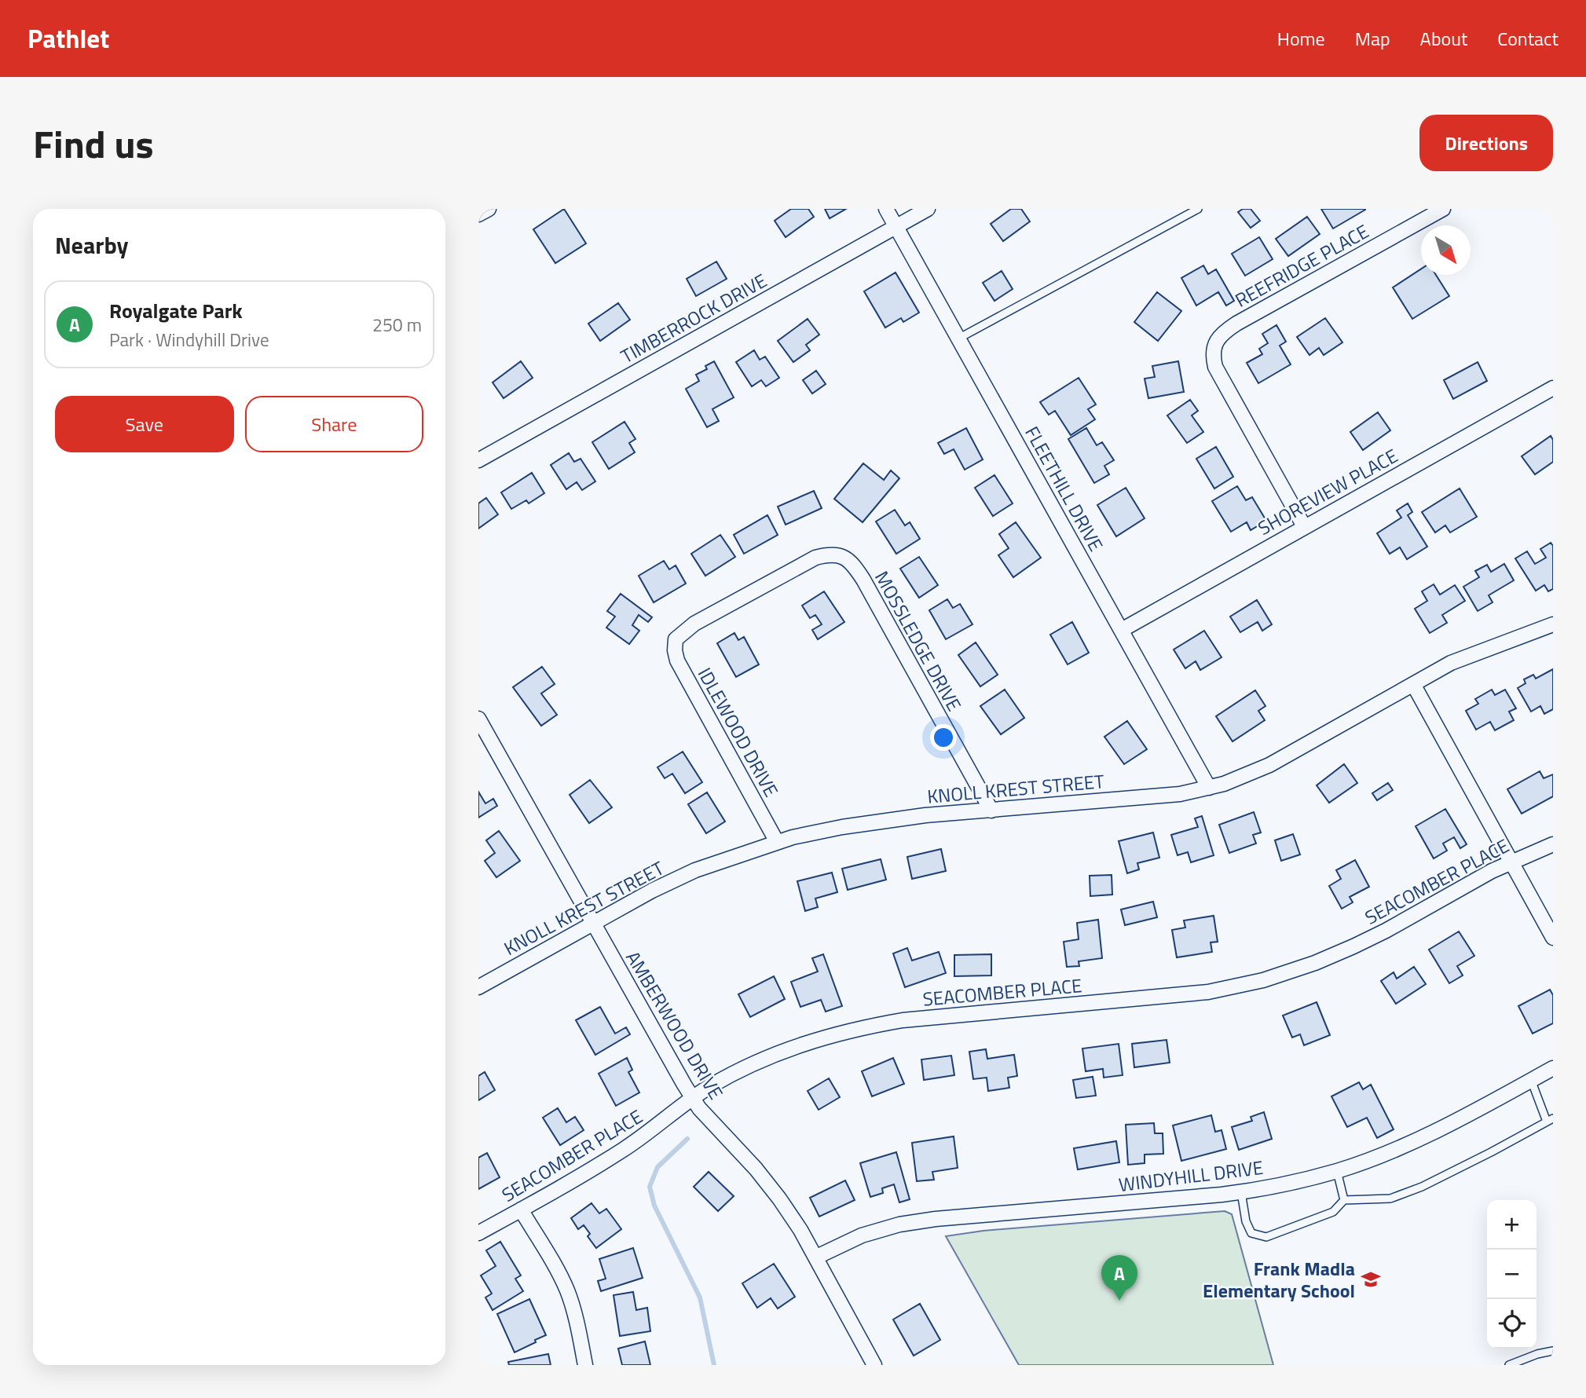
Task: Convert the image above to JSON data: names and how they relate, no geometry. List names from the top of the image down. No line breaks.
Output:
{"streets":{"street":["REEFRIDGE PLACE","TIMBERROCK DRIVE","FLEETHILL DRIVE","SHOREVIEW PLACE","MOSSLEDGE DRIVE","IDLEWOOD DRIVE","KNOLL KREST STREET","SEACOMBER PLACE","AMBERWOOD DRIVE","WINDYHILL DRIVE"]},"crossings":[["REEFRIDGE PLACE","SHOREVIEW PLACE"],["TIMBERROCK DRIVE","FLEETHILL DRIVE"],["FLEETHILL DRIVE","SHOREVIEW PLACE"],["FLEETHILL DRIVE","KNOLL KREST STREET"],["MOSSLEDGE DRIVE","IDLEWOOD DRIVE"],["MOSSLEDGE DRIVE","KNOLL KREST STREET"],["IDLEWOOD DRIVE","KNOLL KREST STREET"],["KNOLL KREST STREET","AMBERWOOD DRIVE"],["SEACOMBER PLACE","AMBERWOOD DRIVE"],["AMBERWOOD DRIVE","WINDYHILL DRIVE"]],"places":{"school or university":["Frank Madla Elementary School"]},"north":"bottom right","page":{"header":"Pathlet","nav":["Home","Map","About","Contact"],"title":"Find us","buttons":["Directions",["Save","Share"]],"heading":"Nearby","list":[{"mark":"A","name":"Royalgate Park","note":"Park · Windyhill Drive","value":"250 m"}],"map_buttons":["+","−"],"pins":"A"}}
